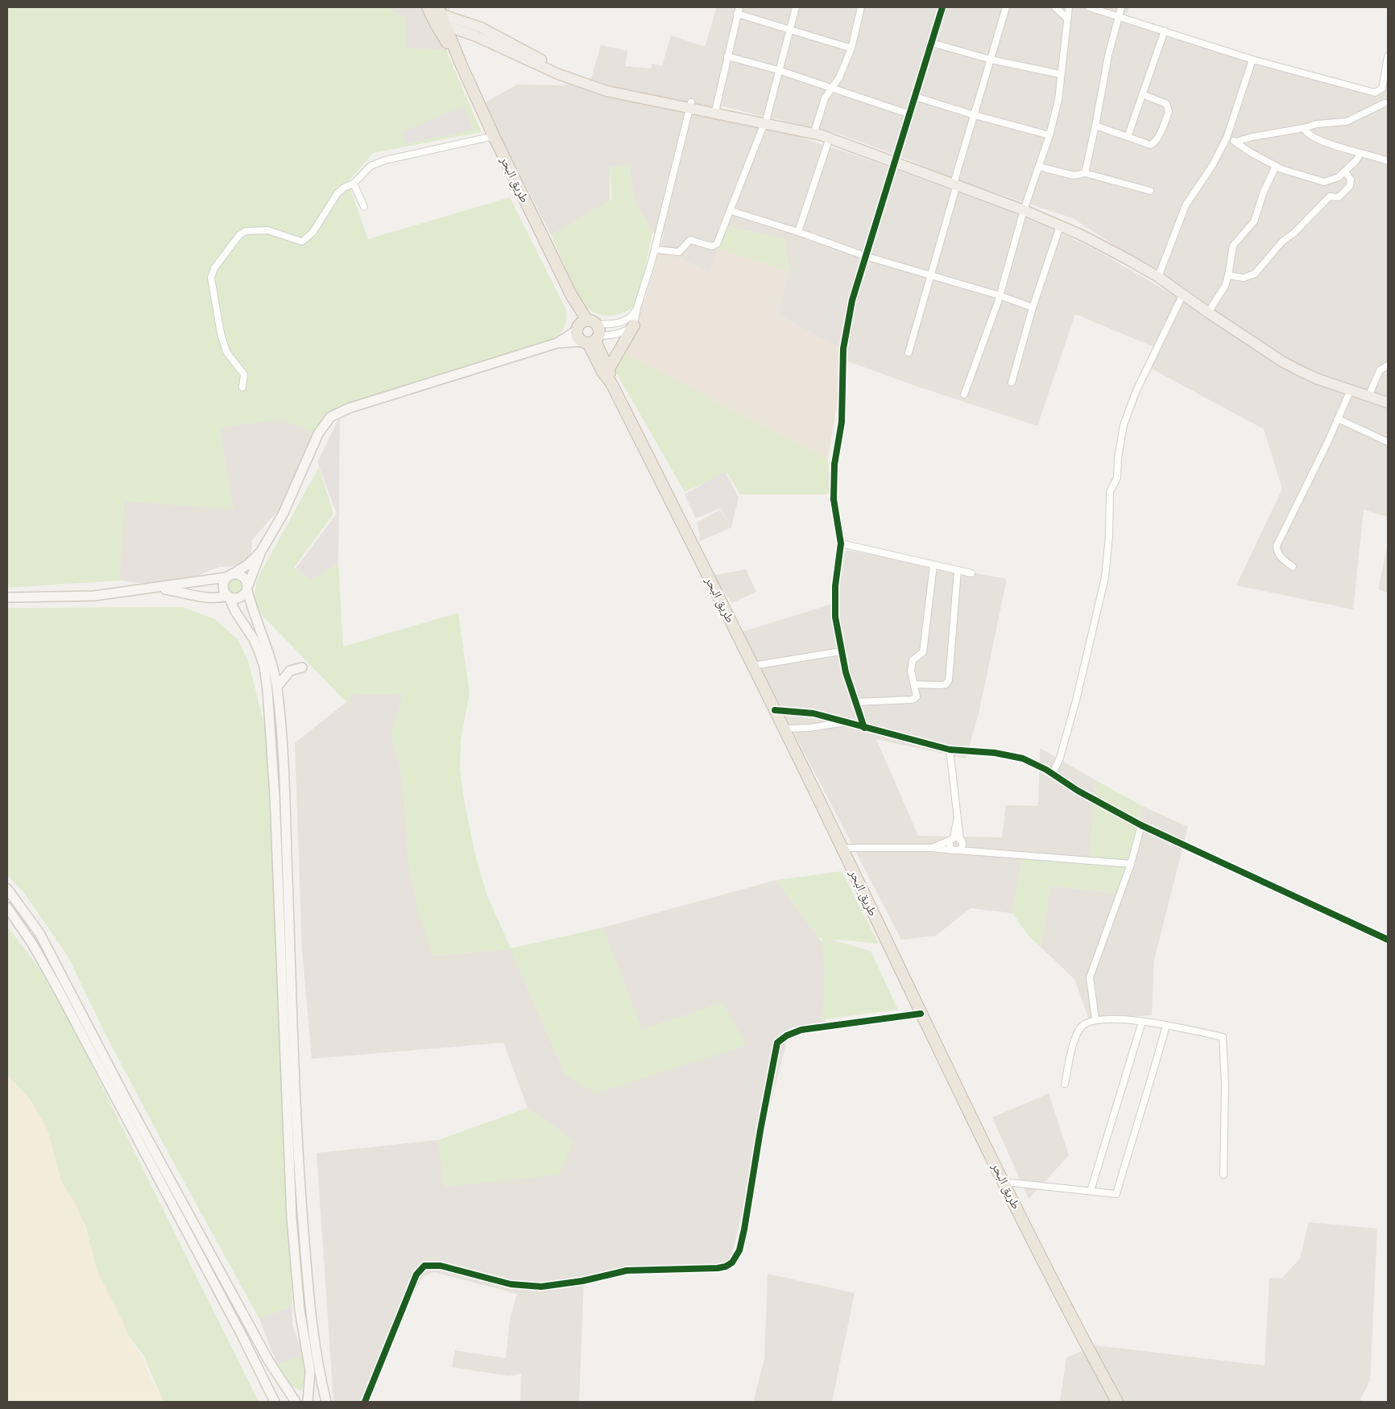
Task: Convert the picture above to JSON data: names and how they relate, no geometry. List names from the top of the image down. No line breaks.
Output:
{"streets":{"highway":["طريق البحر"]}}
